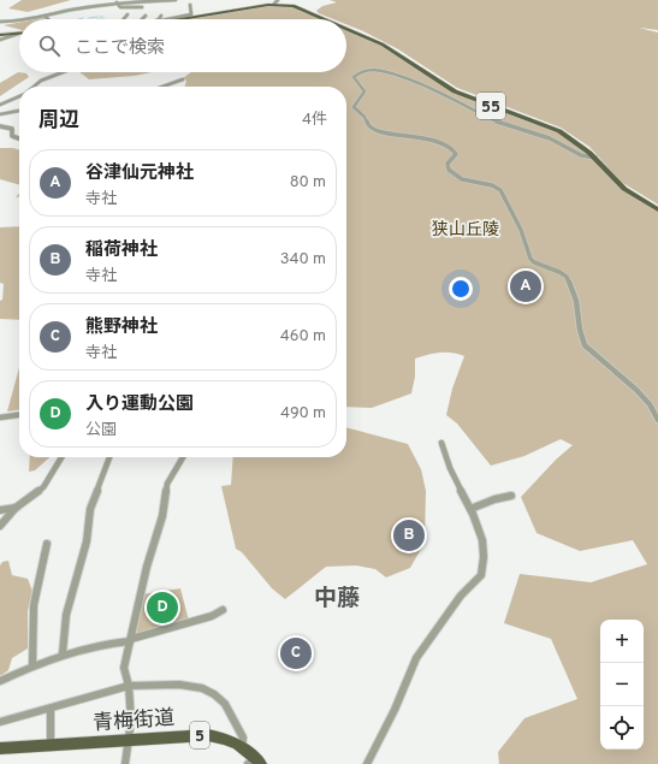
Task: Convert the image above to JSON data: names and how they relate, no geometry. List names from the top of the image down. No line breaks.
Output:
{"streets":{"main road":["55","青梅街道","5"]},"districts":["中藤"],"parks":["狭山丘陵"],"page":{"search":"ここで検索","heading":["周辺","4件"],"list":[{"mark":"A","name":"谷津仙元神社","note":"寺社","value":"80 m"},{"mark":"B","name":"稲荷神社","note":"寺社","value":"340 m"},{"mark":"C","name":"熊野神社","note":"寺社","value":"460 m"},{"mark":"D","name":"入り運動公園","note":"公園","value":"490 m"}],"pins":["A","B","D","C"],"map_buttons":["+","−"]}}
